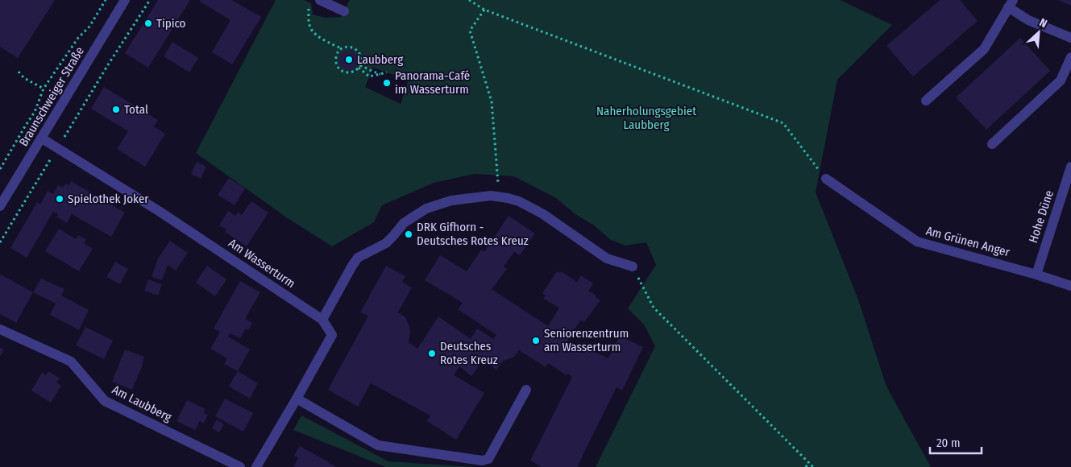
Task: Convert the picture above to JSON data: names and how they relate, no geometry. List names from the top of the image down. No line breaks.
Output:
{"streets":{"street":["Braunschweiger Straße","Hohe Düne","Am Grünen Anger","Am Wasserturm","Am Laubberg"]},"crossings":[["Braunschweiger Straße","Am Wasserturm"],["Hohe Düne","Am Grünen Anger"]],"parks":["Naherholungsgebiet Laubberg"],"places":["Tipico","Laubberg","Panorama-Café im Wasserturm","Total","Spielothek Joker","DRK Gifhorn - Deutsches Rotes Kreuz","Seniorenzentrum am Wasserturm","Deutsches Rotes Kreuz"],"scale_bar":"20 m","north":"top right"}
